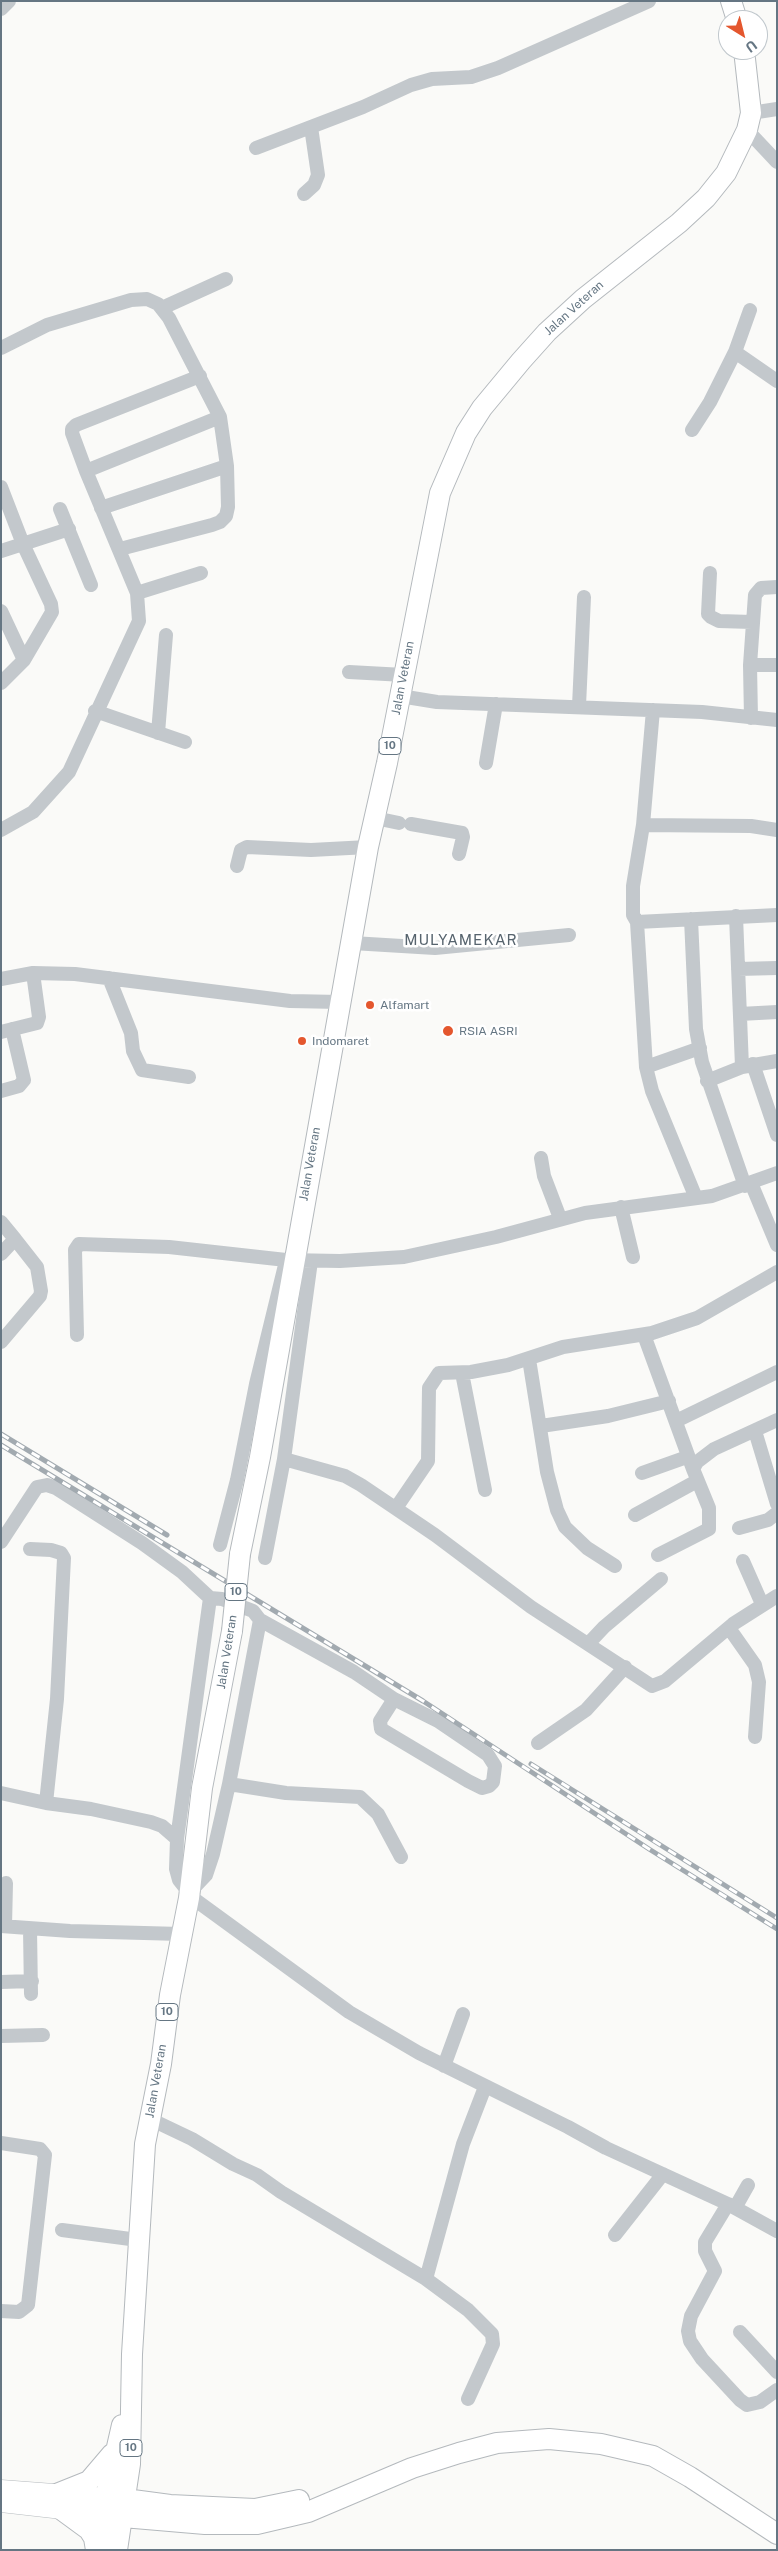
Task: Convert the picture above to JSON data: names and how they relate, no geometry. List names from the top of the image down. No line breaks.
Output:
{"streets":{"highway":["Jalan Veteran","10"]},"crossings":[["Jalan Veteran","10"]],"districts":["MULYAMEKAR"],"places":["Alfamart","RSIA ASRI","Indomaret"],"north":"bottom right"}
